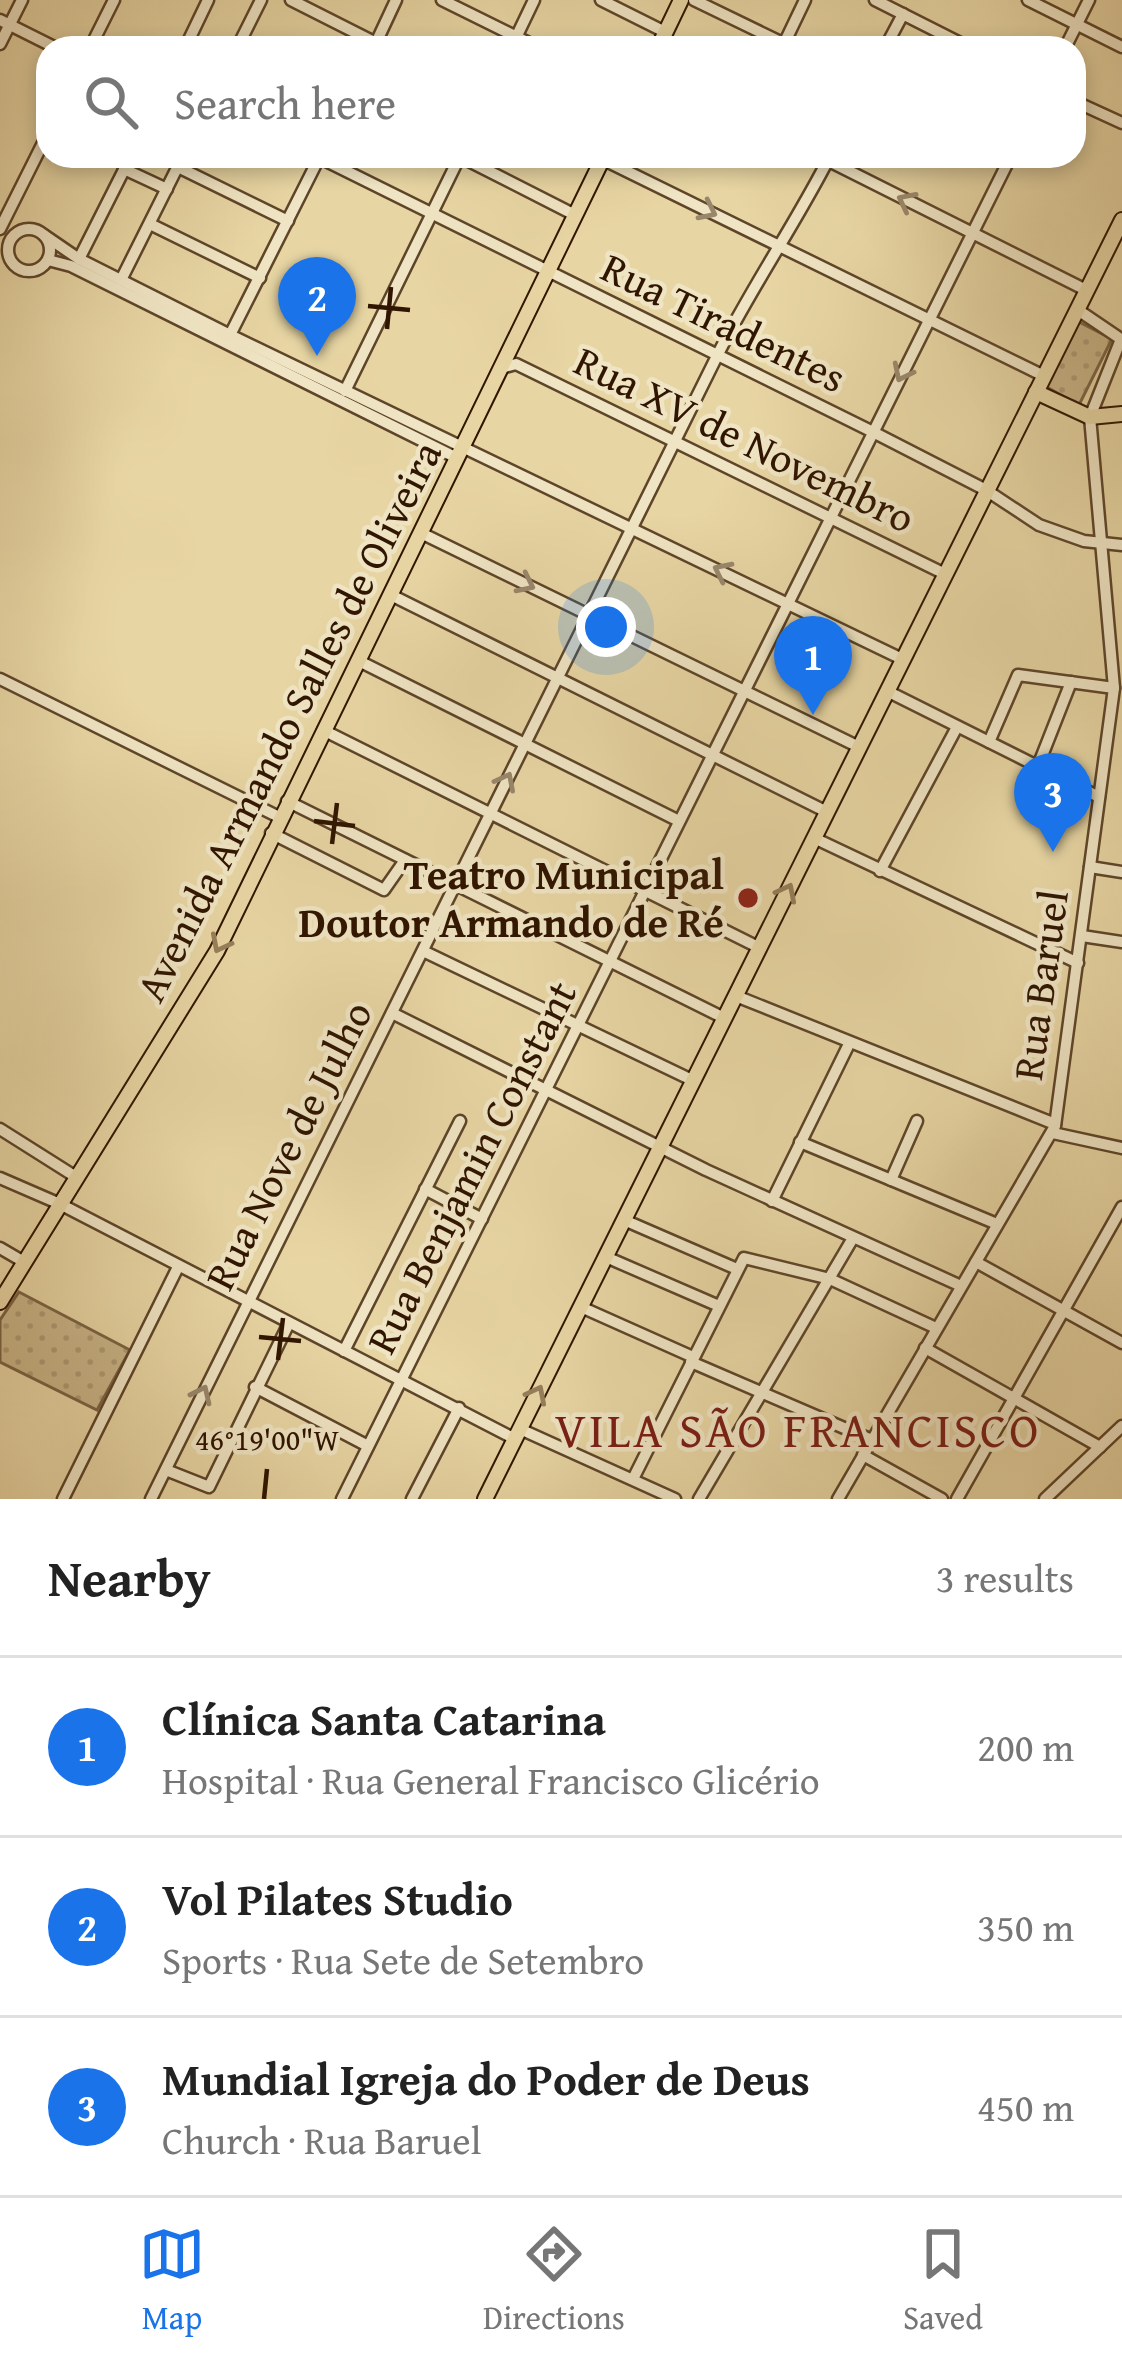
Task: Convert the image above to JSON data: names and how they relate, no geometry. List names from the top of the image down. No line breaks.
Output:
{"streets":{"main road":["Avenida Armando Salles de Oliveira"],"street":["Rua Tiradentes","Rua XV de Novembro","Rua Baruel","Rua Nove de Julho","Rua Benjamin Constant"]},"crossings":[["Rua Tiradentes","Avenida Armando Salles de Oliveira"],["Rua Tiradentes","Rua Baruel"],["Rua Tiradentes","Rua Nove de Julho"],["Rua Tiradentes","Rua Benjamin Constant"],["Rua XV de Novembro","Avenida Armando Salles de Oliveira"],["Rua XV de Novembro","Rua Nove de Julho"],["Rua XV de Novembro","Rua Benjamin Constant"]],"districts":["VILA SÃO FRANCISCO"],"places":["Teatro Municipal Doutor Armando de Ré"],"page":{"search":"Search here","pins":["2","1","3"],"heading":["Nearby","3 results"],"list":[{"mark":"1","name":"Clínica Santa Catarina","note":"Hospital · Rua General Francisco Glicério","value":"200 m"},{"mark":"2","name":"Vol Pilates Studio","note":"Sports · Rua Sete de Setembro","value":"350 m"},{"mark":"3","name":"Mundial Igreja do Poder de Deus","note":"Church · Rua Baruel","value":"450 m"}],"nav":["Map","Directions","Saved"]},"coordinates":["46°19'00\"W"]}
